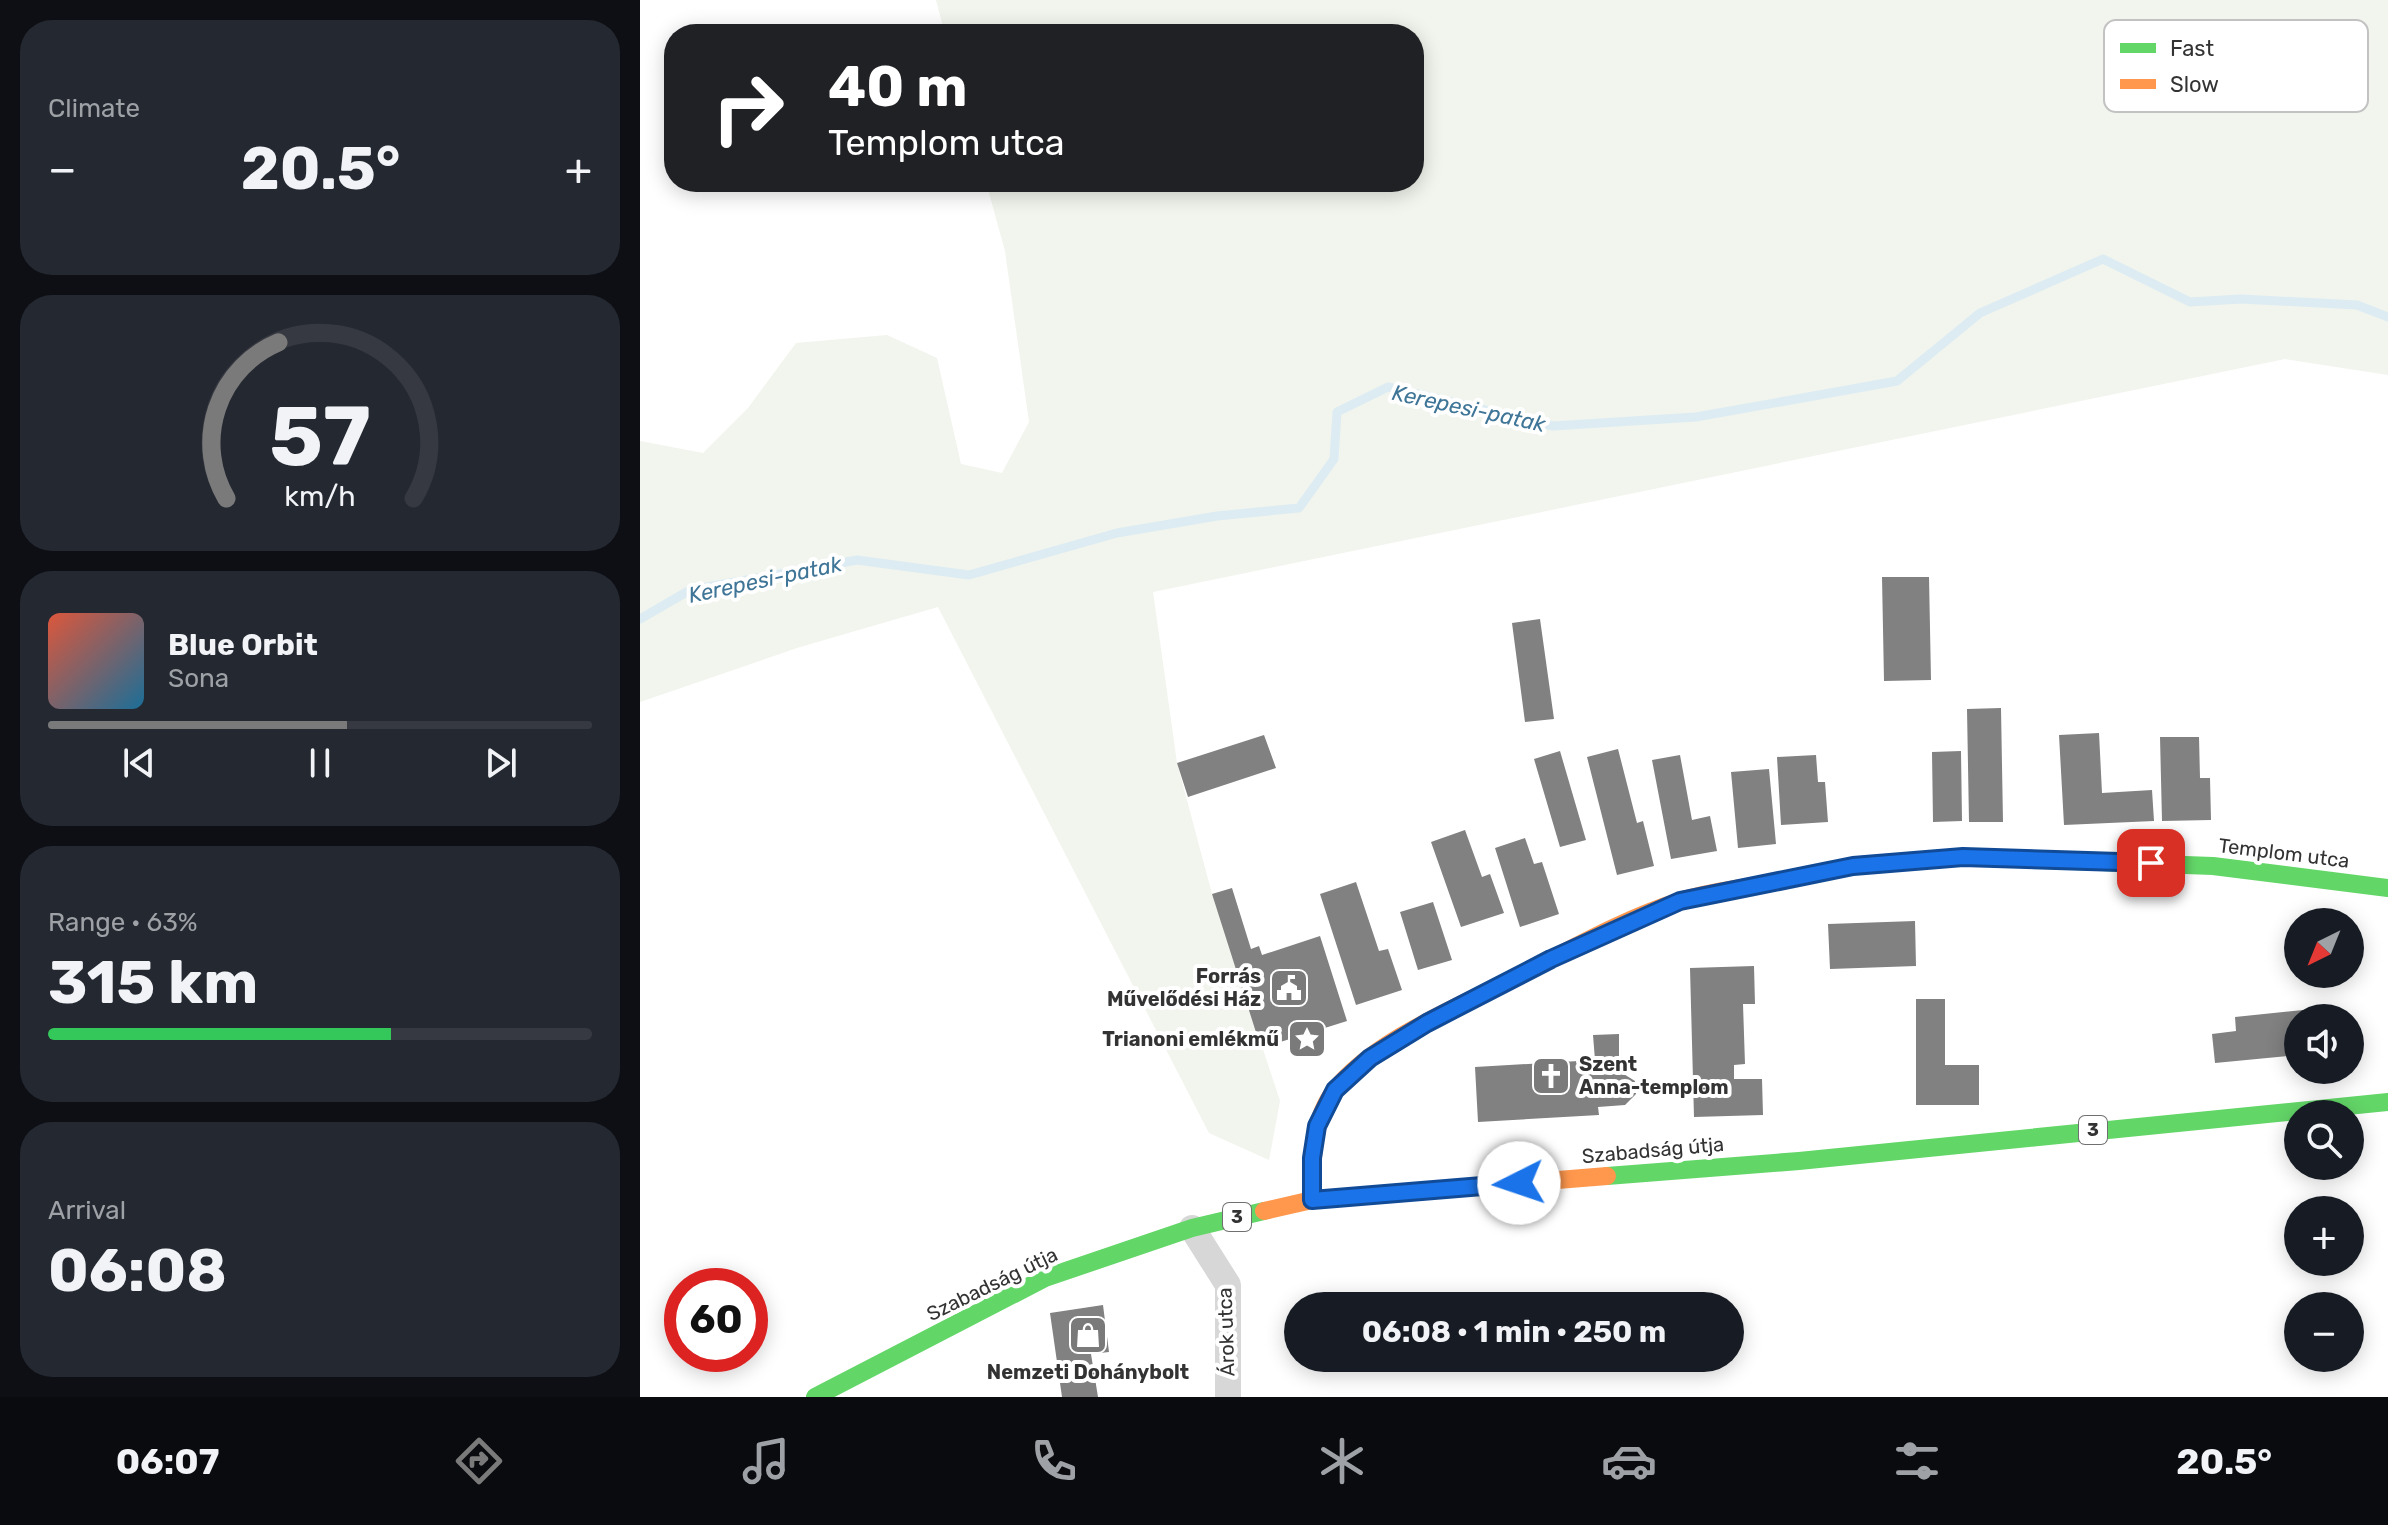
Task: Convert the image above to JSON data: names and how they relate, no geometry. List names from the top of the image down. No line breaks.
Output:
{"streets":{"main road":["Templom utca","3","Szabadság útja"],"street":["Árok utca"]},"crossings":[["Templom utca","Szabadság útja"],["Szabadság útja","Árok utca"]],"water":["Kerepesi-patak"],"places":{"public building":["Forrás Művelődési Ház"],"place":["Trianoni emlékmű"],"church":["Szent Anna-templom"],"shop":["Nemzeti Dohánybolt"]},"legend":["Fast","Slow"],"north":"bottom left","page":{"tile":["Climate",["Range · 63%","315 km"],["Arrival","06:08"]],"turn":["40 m","Templom utca"],"heat":["−","20.5°","+"],"song":["Blue Orbit","Sona"],"map_buttons":["+","−"],"limit":"60","trip":"06:08 · 1 min · 250 m","tabs":["06:07","20.5°"],"gauge":["57","km/h"]}}
